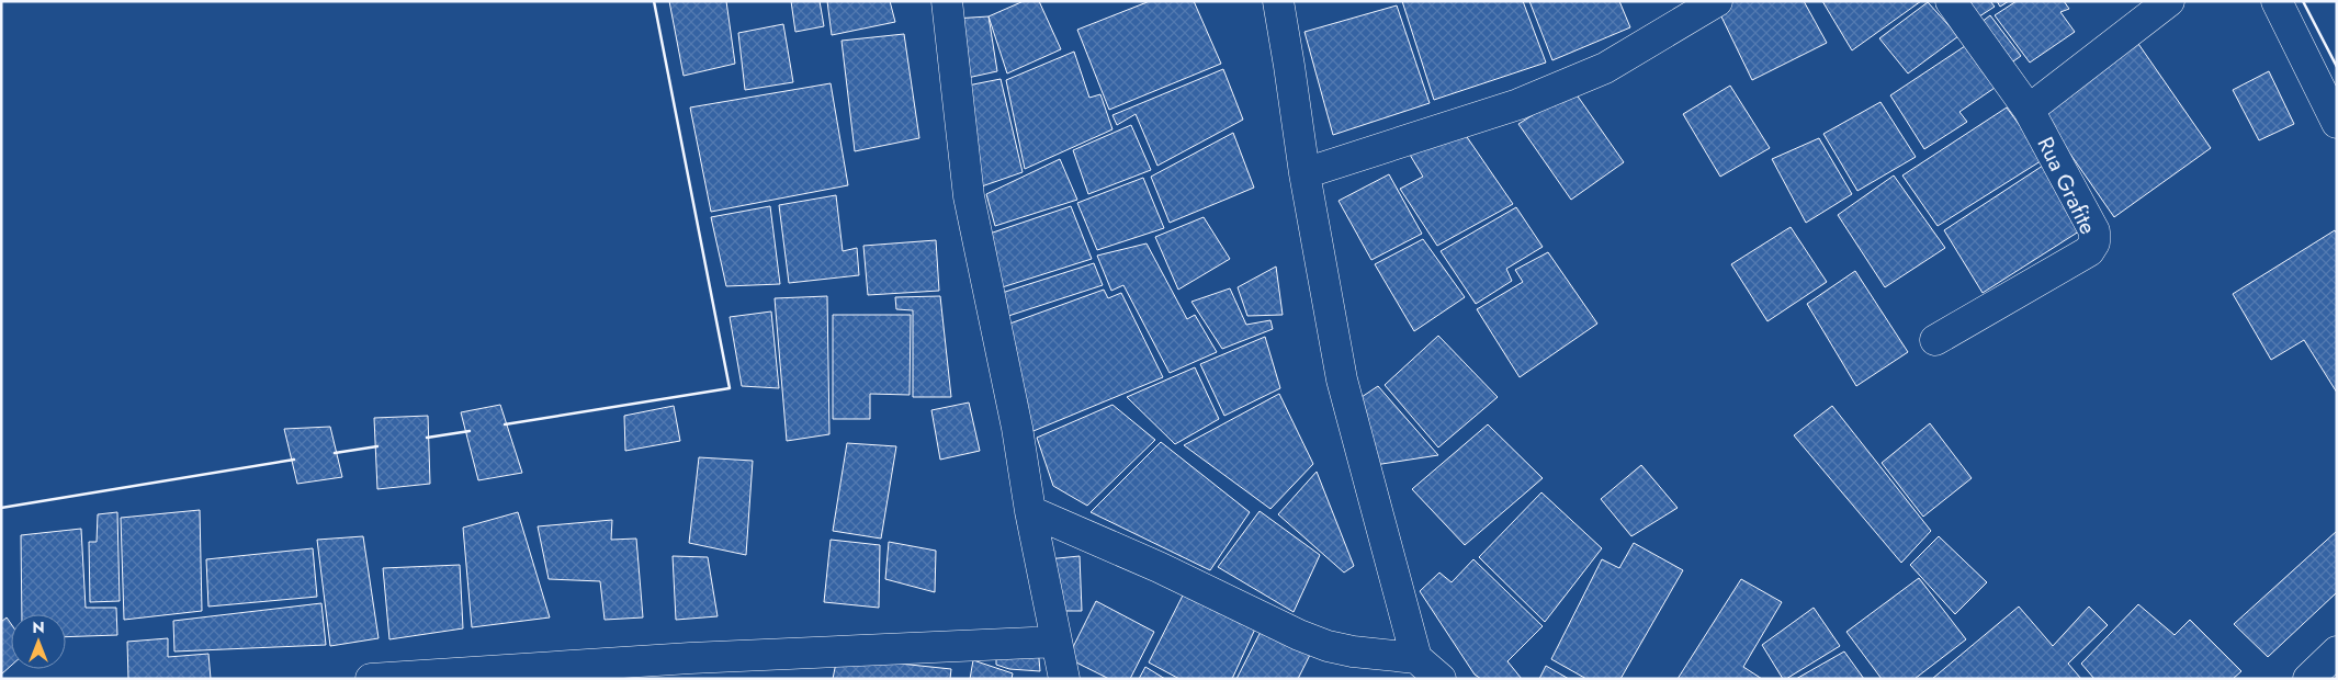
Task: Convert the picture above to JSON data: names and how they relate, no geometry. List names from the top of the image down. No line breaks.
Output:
{"streets":{"street":["Rua Grafite"]},"north":"top"}
